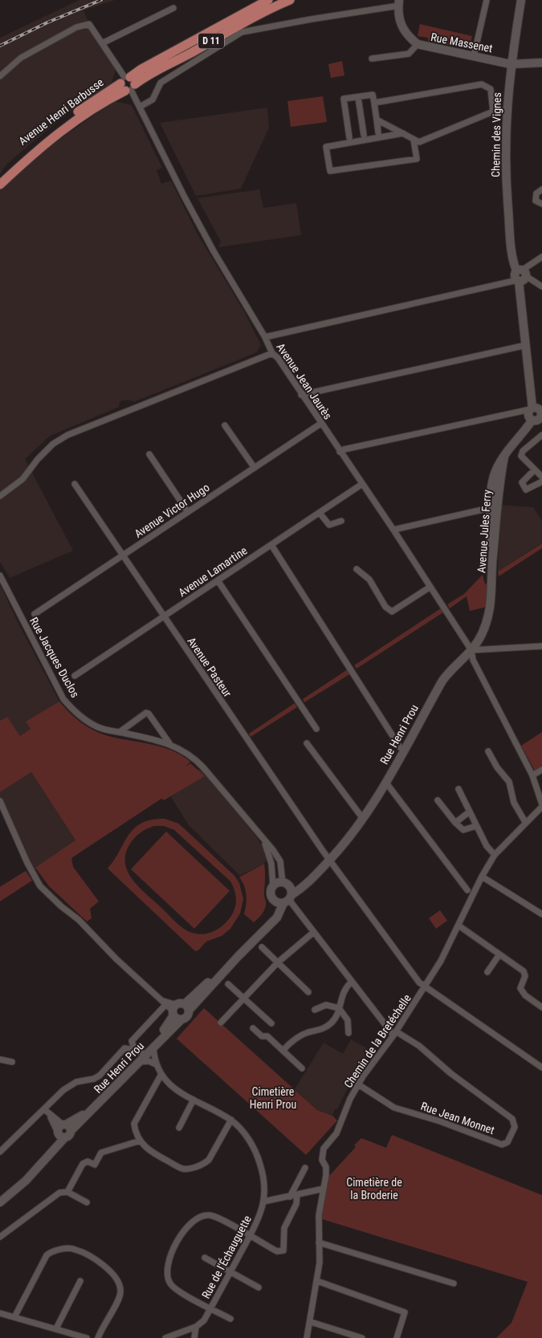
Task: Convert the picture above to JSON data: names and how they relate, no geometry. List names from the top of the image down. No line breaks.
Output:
{"streets":{"main road":["D 11","Avenue Henri Barbusse"],"street":["Rue Massenet","Chemin des Vignes","Avenue Jean Jaurès","Avenue Victor Hugo","Avenue Jules Ferry","Avenue Lamartine","Rue Jacques Duclos","Avenue Pasteur","Rue Henri Prou","Chemin de la Bretéchelle","Rue Jean Monnet","Rue de l'Échauguette"]},"crossings":[["Rue Massenet","Chemin des Vignes"],["Avenue Henri Barbusse","Avenue Jean Jaurès"],["Chemin des Vignes","Avenue Jules Ferry"],["Avenue Jean Jaurès","Avenue Victor Hugo"],["Avenue Jean Jaurès","Avenue Jules Ferry"],["Avenue Jean Jaurès","Avenue Lamartine"],["Avenue Jean Jaurès","Rue Henri Prou"],["Avenue Jean Jaurès","Chemin de la Bretéchelle"],["Avenue Victor Hugo","Avenue Pasteur"],["Avenue Jules Ferry","Rue Henri Prou"],["Avenue Lamartine","Avenue Pasteur"],["Avenue Pasteur","Rue Henri Prou"],["Avenue Pasteur","Chemin de la Bretéchelle"],["Rue Henri Prou","Rue de l'Échauguette"],["Chemin de la Bretéchelle","Rue Jean Monnet"]],"parks":["Cimetière Henri Prou","Cimetière de la Broderie"]}
